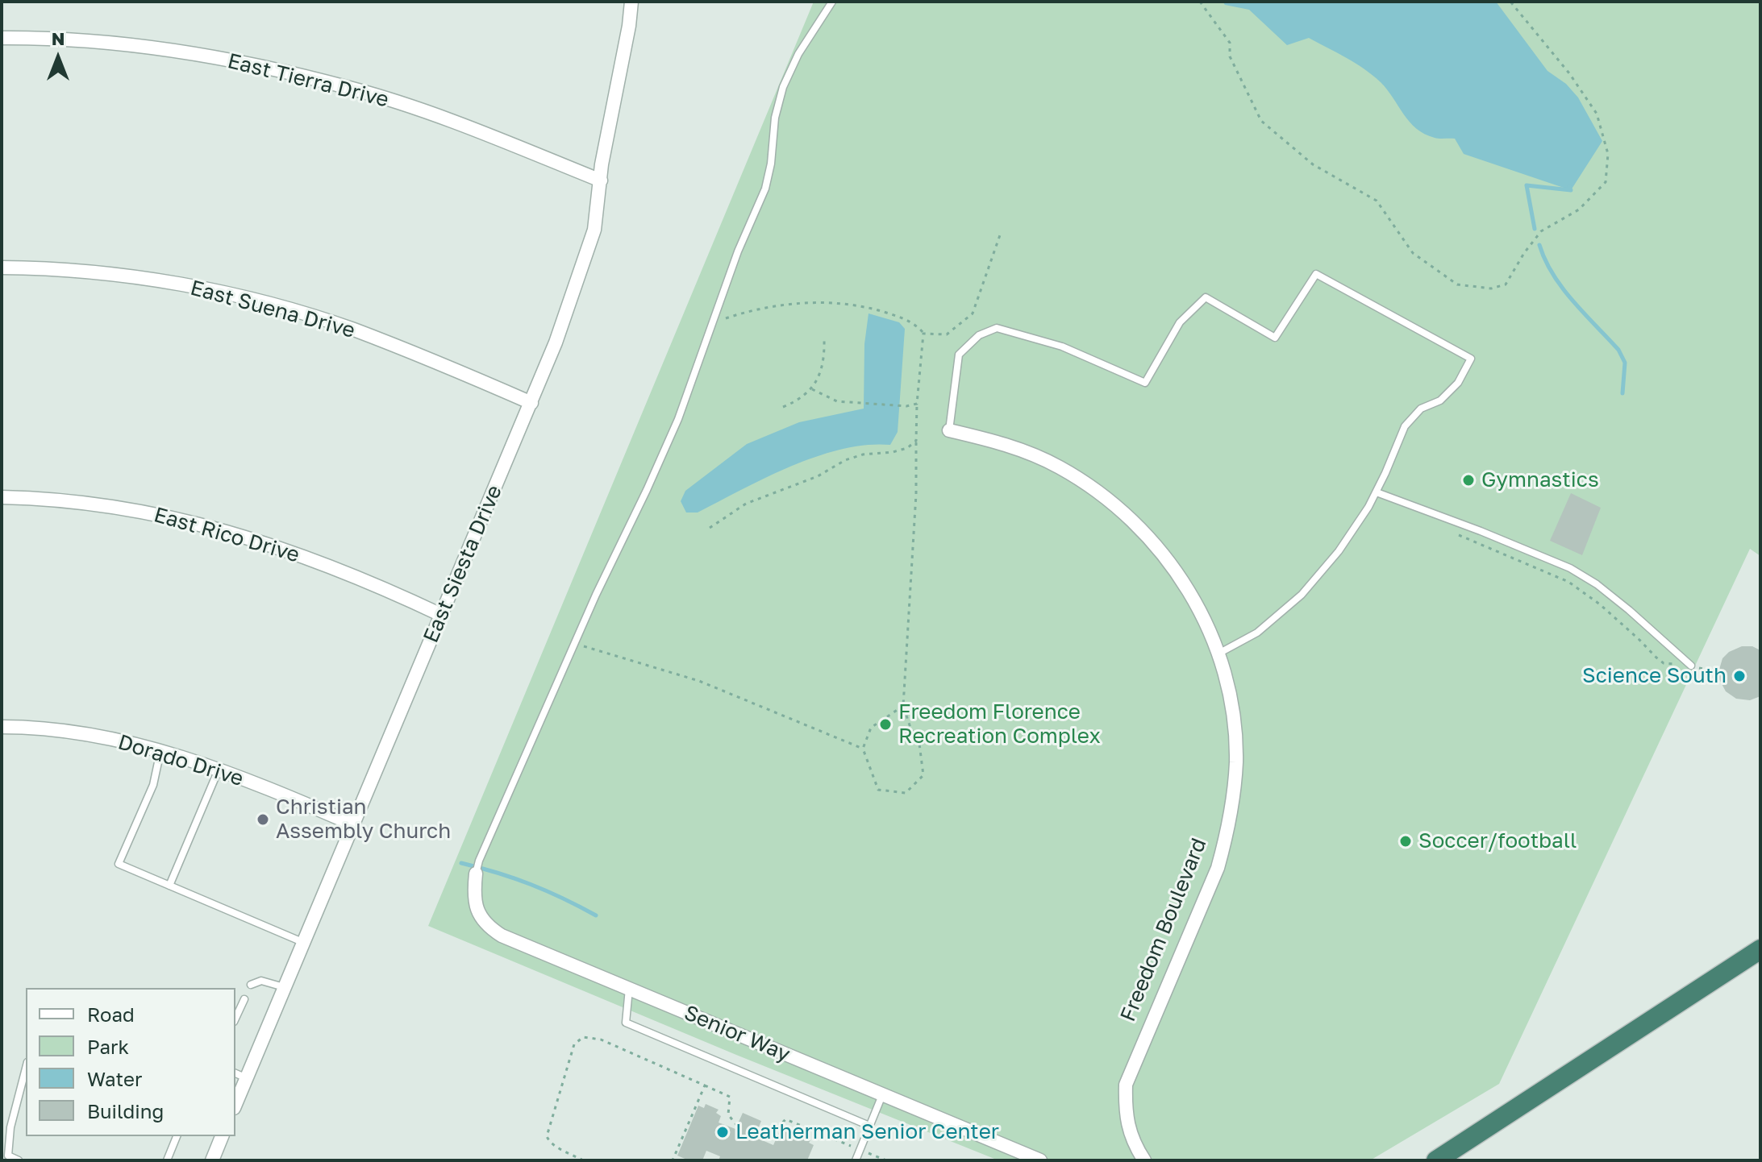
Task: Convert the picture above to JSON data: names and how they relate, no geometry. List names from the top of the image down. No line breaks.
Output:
{"streets":{"street":["East Tierra Drive","East Suena Drive","East Rico Drive","East Siesta Drive","Dorado Drive","Freedom Boulevard","Senior Way"]},"crossings":[["East Tierra Drive","East Siesta Drive"],["East Suena Drive","East Siesta Drive"],["East Rico Drive","East Siesta Drive"],["East Siesta Drive","Dorado Drive"]],"places":["Gymnastics","Science South","Freedom Florence Recreation Complex","Christian Assembly Church","Soccer/football","Leatherman Senior Center"],"legend":["Road","Park","Water","Building"],"north":"top"}
